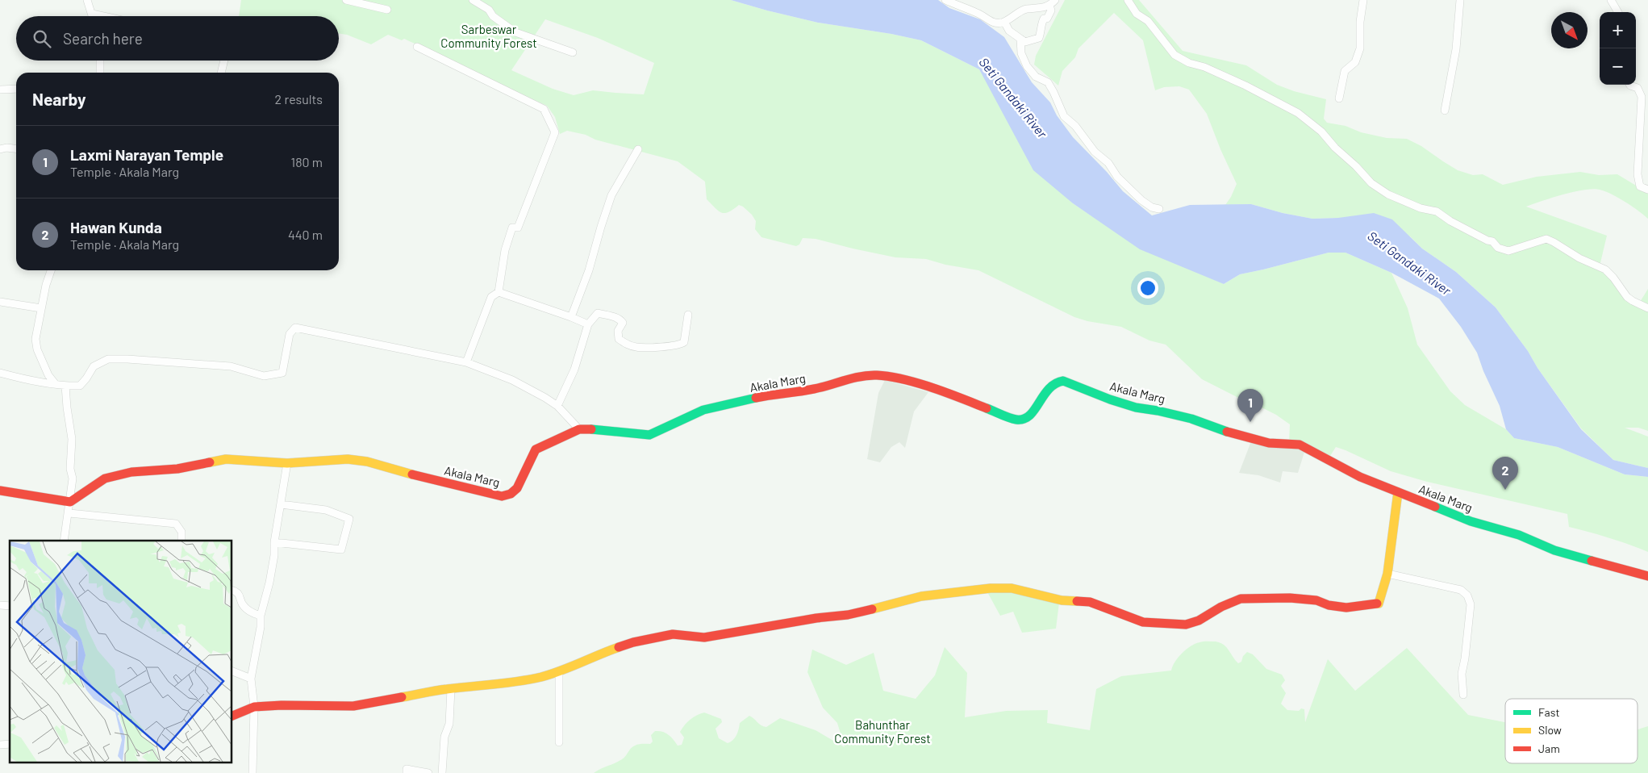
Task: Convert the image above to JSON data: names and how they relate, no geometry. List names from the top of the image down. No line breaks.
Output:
{"streets":{"main road":["Akala Marg"]},"water":["Seti Gandaki River"],"parks":["Sarbeswar Community Forest","Bahunthar Community Forest"],"legend":["Fast","Slow","Jam"],"north":"bottom right","page":{"map_buttons":["+","−"],"search":"Search here","heading":["Nearby","2 results"],"list":[{"mark":"1","name":"Laxmi Narayan Temple","note":"Temple · Akala Marg","value":"180 m"},{"mark":"2","name":"Hawan Kunda","note":"Temple · Akala Marg","value":"440 m"}],"pins":["1","2"]}}
